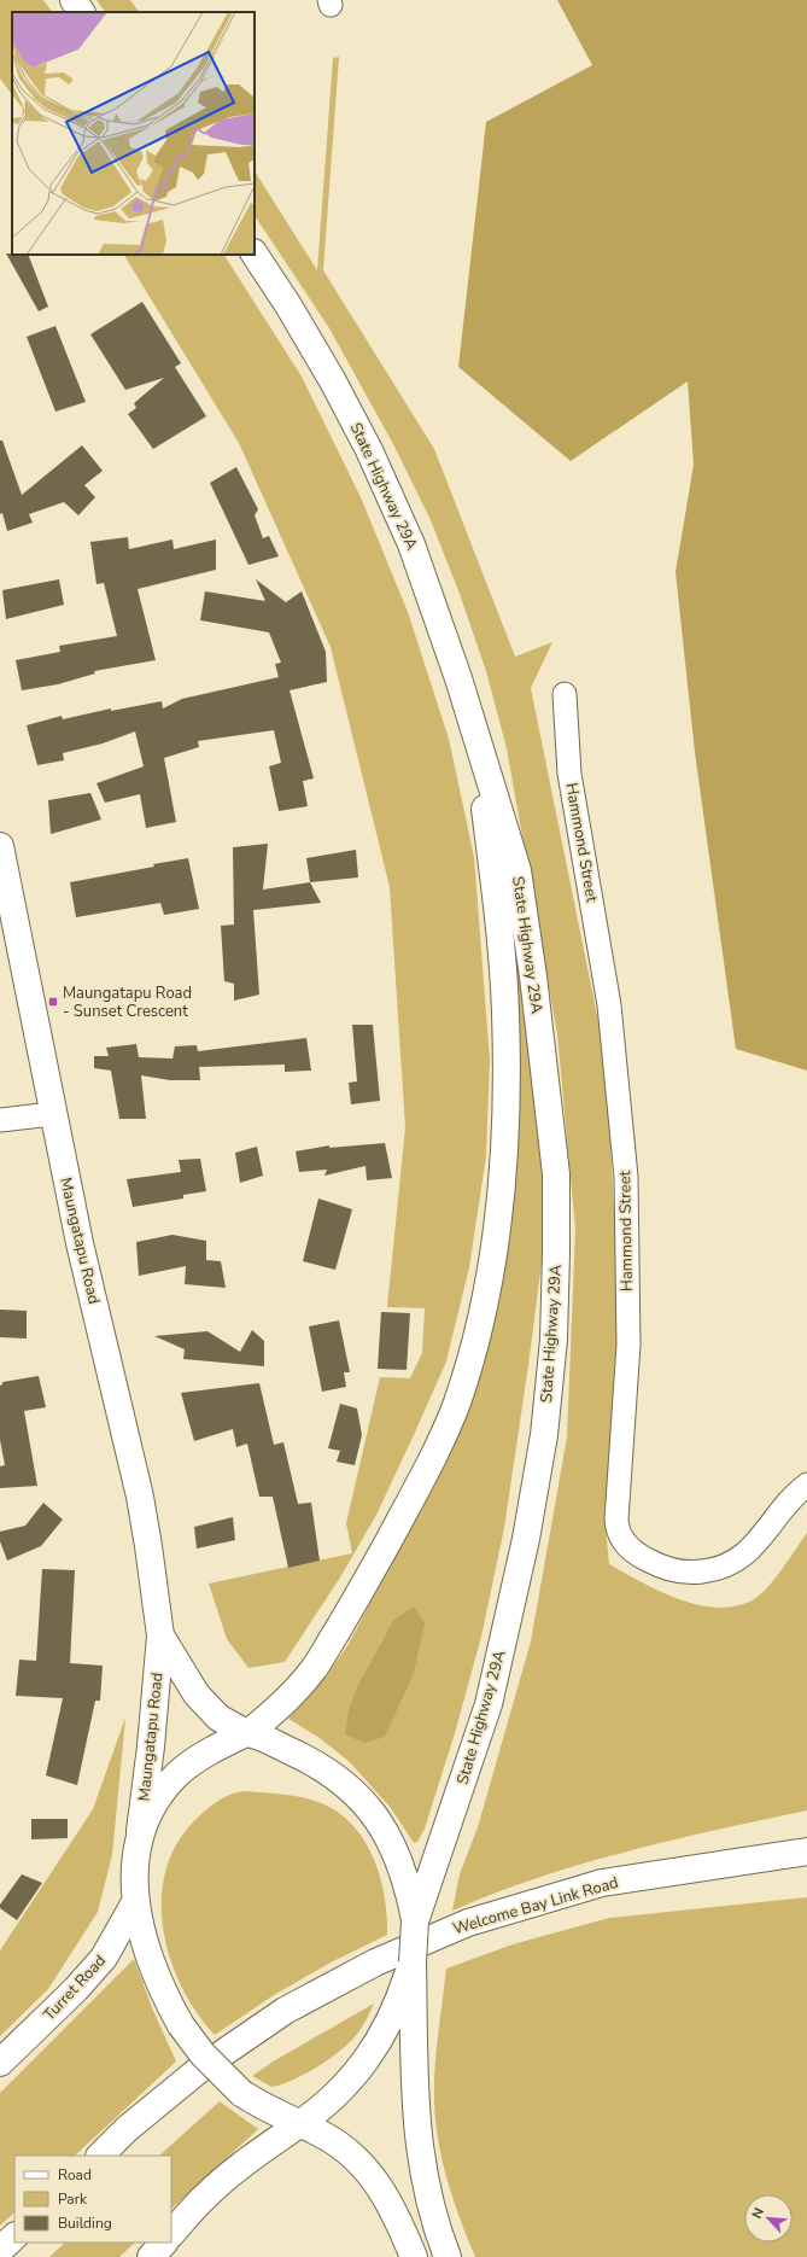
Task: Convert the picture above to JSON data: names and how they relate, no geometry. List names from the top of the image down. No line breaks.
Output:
{"streets":{"main road":["State Highway 29A","Maungatapu Road","Welcome Bay Link Road","Turret Road"],"street":["Hammond Street"]},"crossings":[["State Highway 29A","Maungatapu Road"],["Maungatapu Road","Turret Road"]],"places":{"transit":["Maungatapu Road - Sunset Crescent"]},"legend":["Road","Park","Building"],"north":"top left"}
